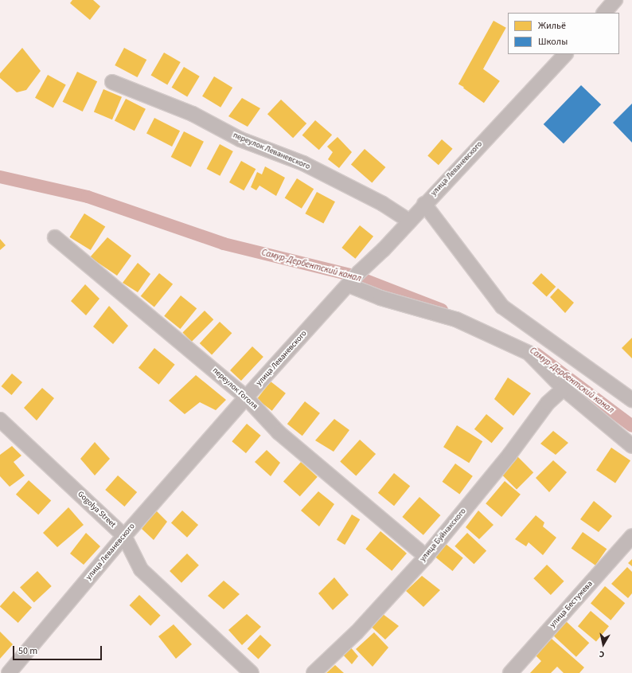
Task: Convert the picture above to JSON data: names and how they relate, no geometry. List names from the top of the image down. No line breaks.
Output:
{"streets":{"street":["переулок Леваневского","улица Леваневского","переулок Гоголя","Gogolya Street","улица Буйнакского","улица Бестужева"]},"crossings":[["переулок Леваневского","улица Леваневского"],["улица Леваневского","переулок Гоголя"],["улица Леваневского","Gogolya Street"],["переулок Гоголя","улица Буйнакского"]],"water":["Самур-Дербентский канал"],"legend":["Жильё","Школы"],"scale_bar":"50 m","north":"bottom"}
